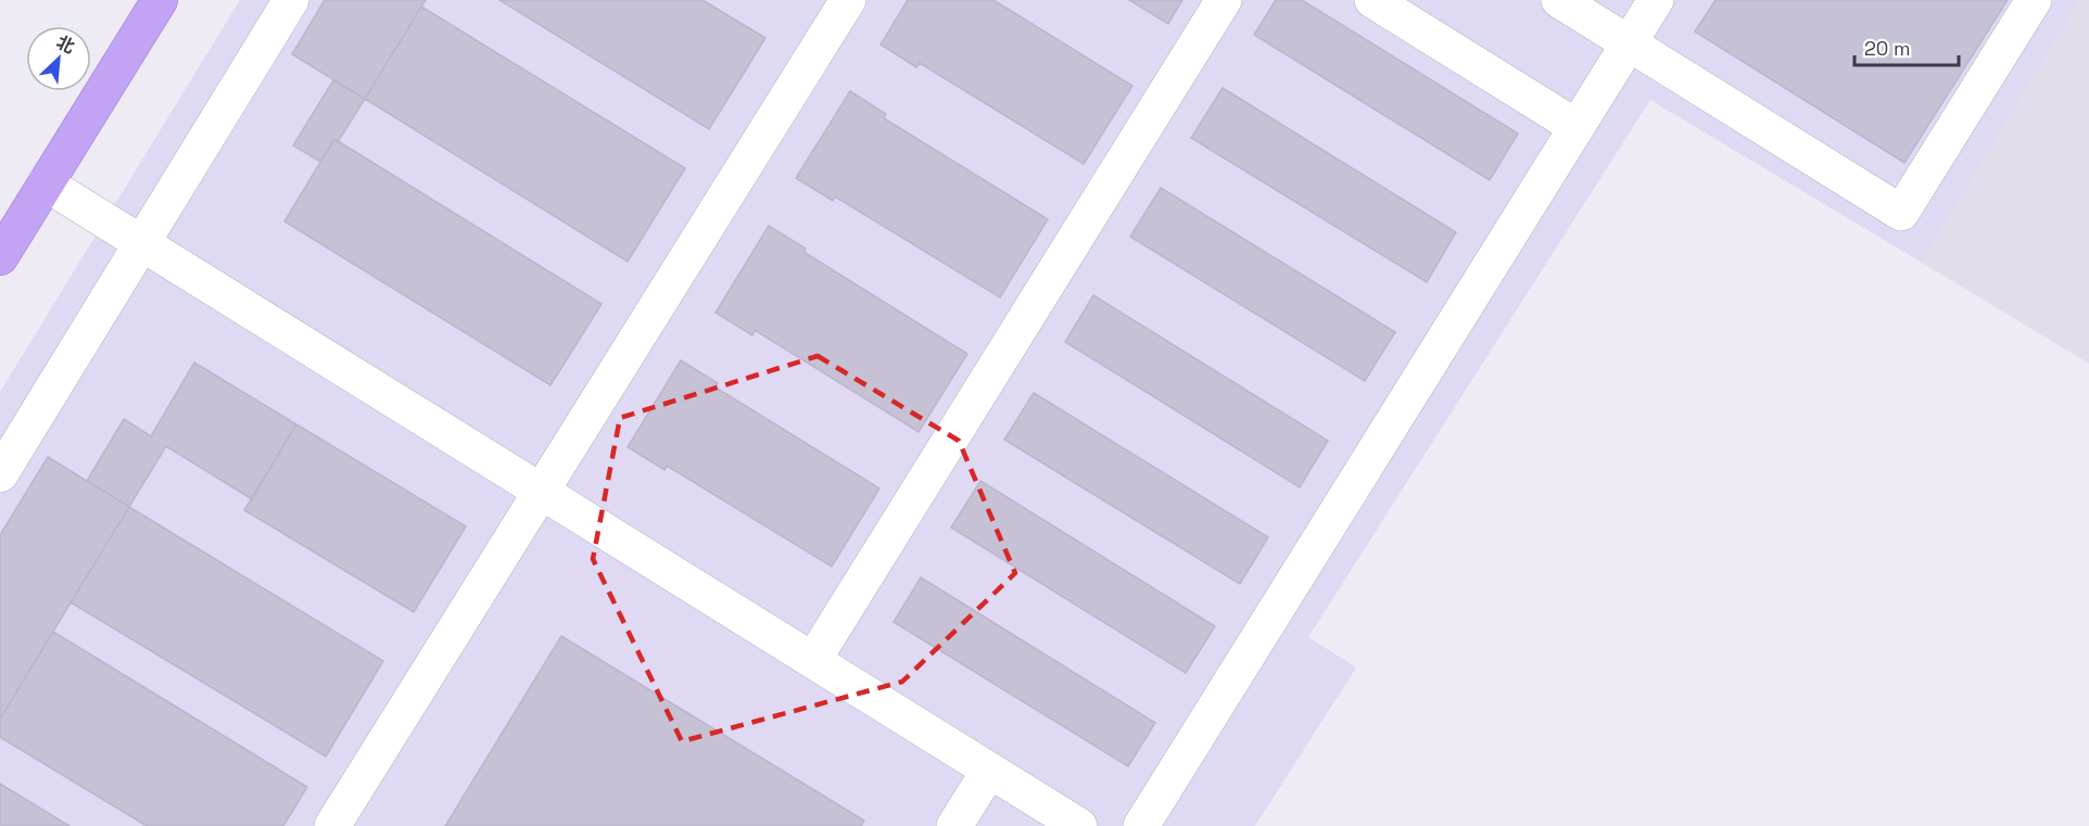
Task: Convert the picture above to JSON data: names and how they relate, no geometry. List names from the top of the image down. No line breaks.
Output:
{"scale_bar":"20 m","north":"top right"}
